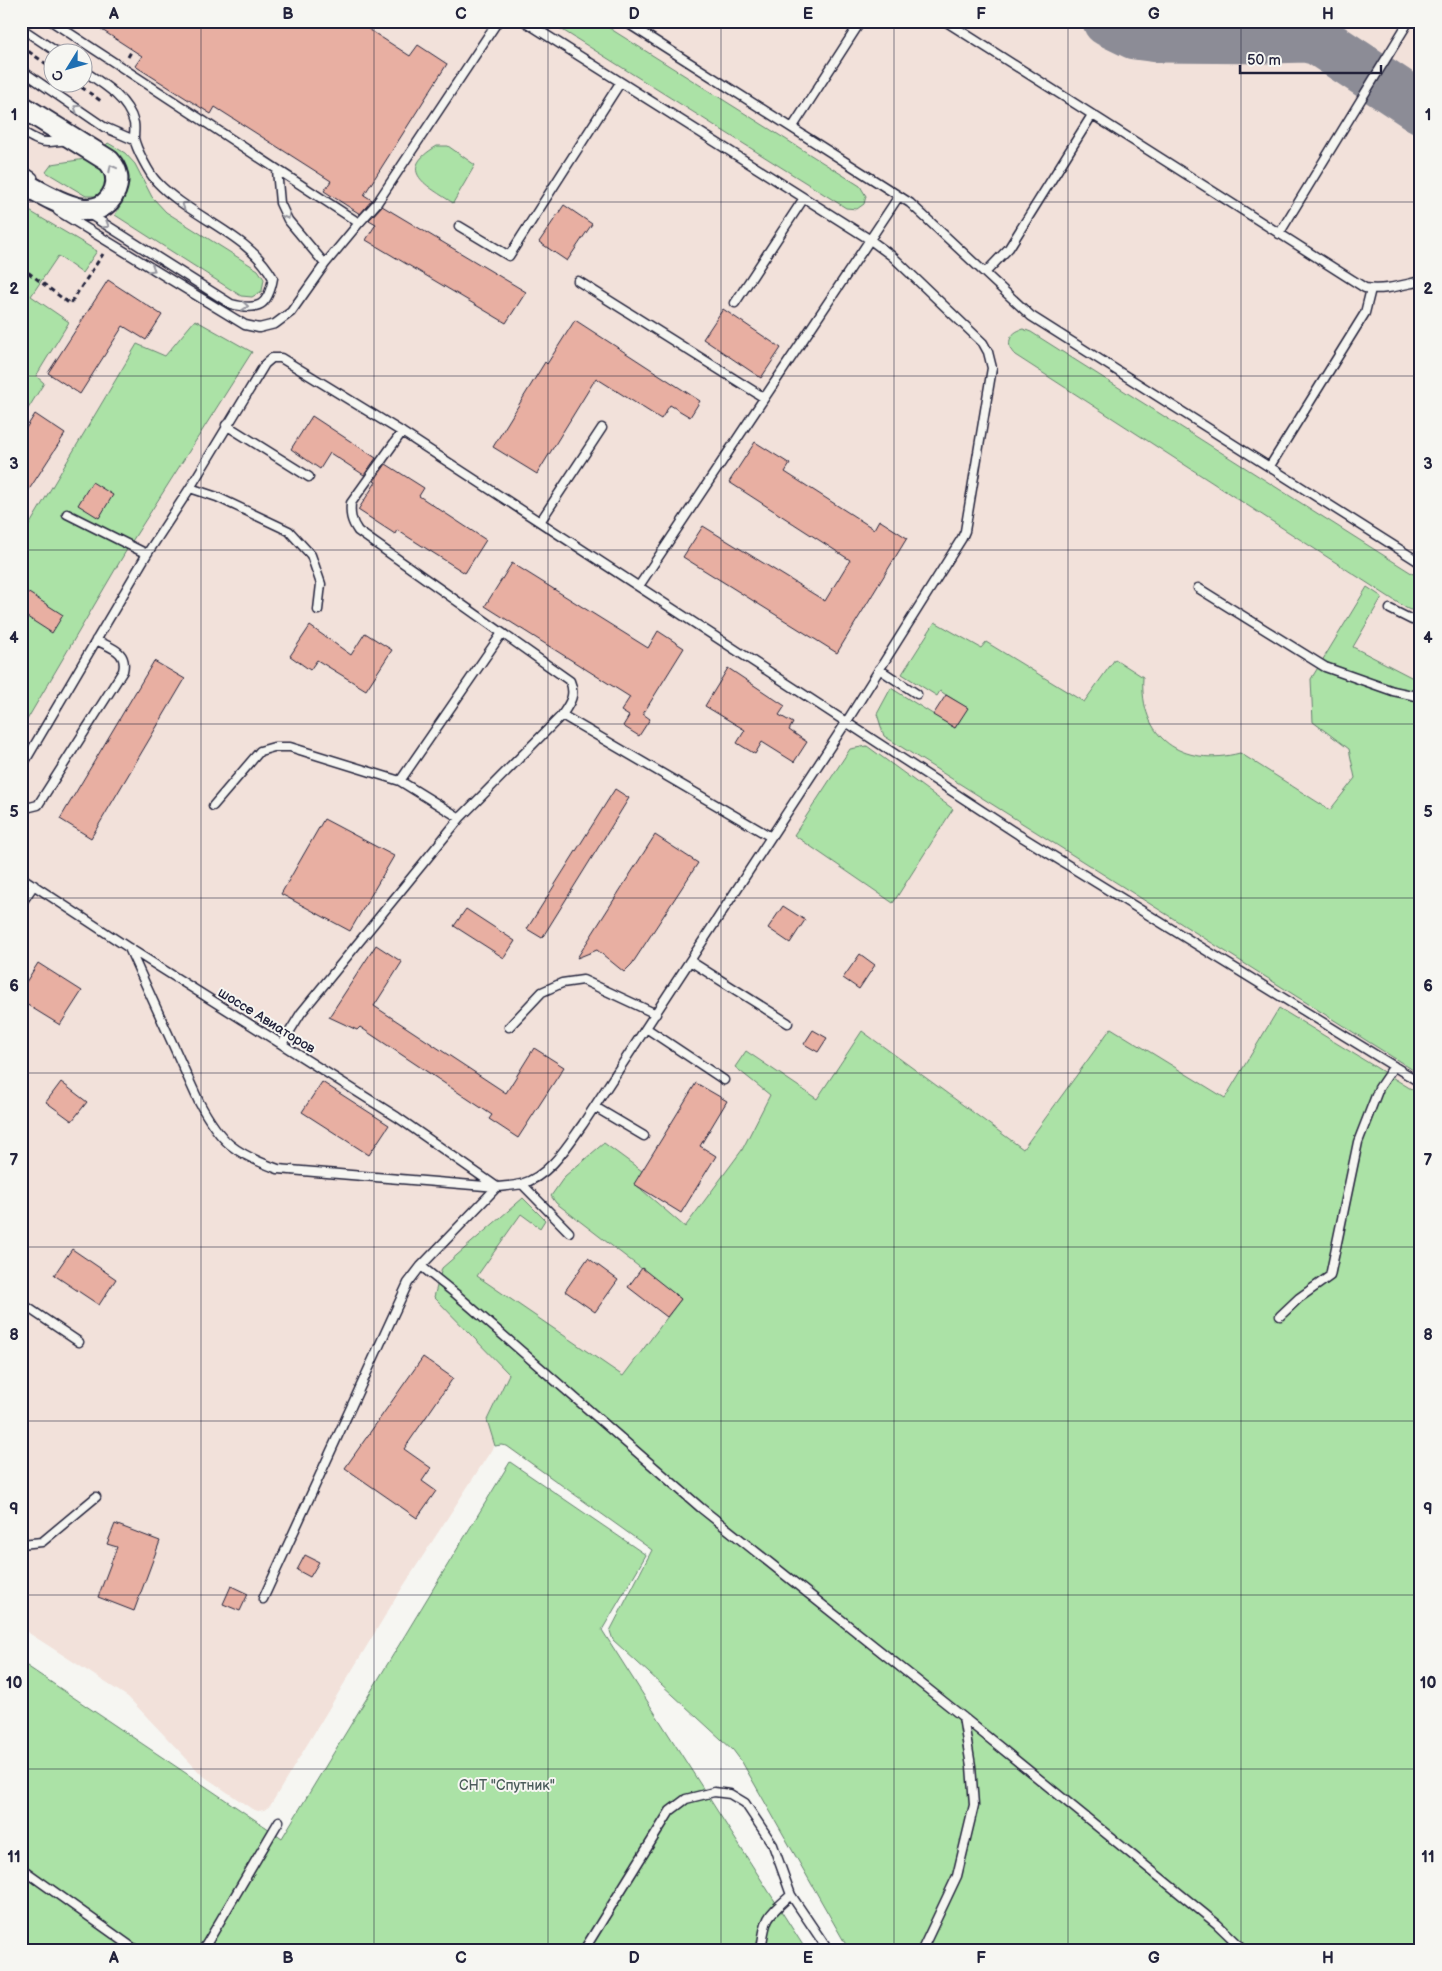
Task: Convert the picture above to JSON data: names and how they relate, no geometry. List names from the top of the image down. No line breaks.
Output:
{"streets":{"lane":["шоссе Авиаторов"]},"parks":["СНТ \"Спутник\""],"scale_bar":"50 m","north":"bottom left","grid":{"columns":["A","B","C","D","E","F","G","H"],"rows":["1","2","3","4","5","6","7","8","9","10","11"]}}
